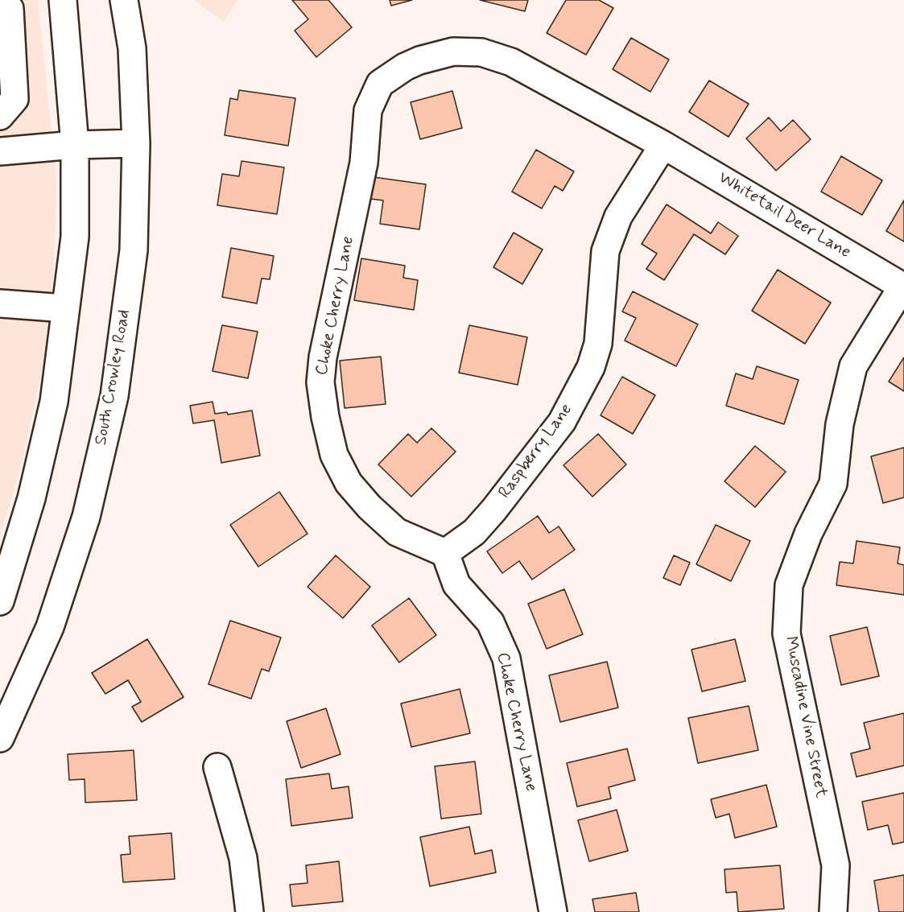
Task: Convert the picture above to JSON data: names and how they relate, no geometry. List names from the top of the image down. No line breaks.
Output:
{"streets":{"street":["Whitetail Deer Lane","Choke Cherry Lane","South Crowley Road","Raspberry Lane","Muscadine Vine Street"]},"crossings":[["Whitetail Deer Lane","Choke Cherry Lane"],["Whitetail Deer Lane","Raspberry Lane"],["Whitetail Deer Lane","Muscadine Vine Street"],["Choke Cherry Lane","Raspberry Lane"]]}
